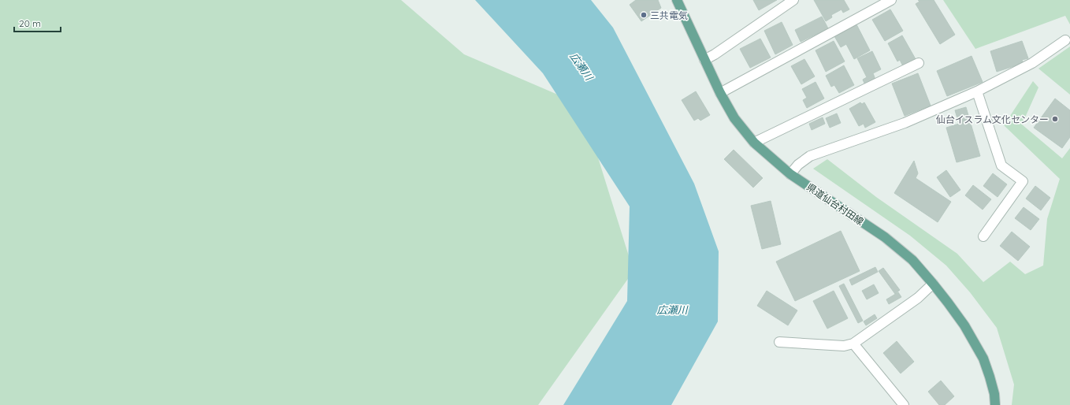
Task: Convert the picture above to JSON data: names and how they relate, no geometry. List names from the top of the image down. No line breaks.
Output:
{"streets":{"main road":["県道仙台村田線"]},"water":["広瀬川"],"places":["三共電気","仙台イスラム文化センター"],"scale_bar":"20 m"}
